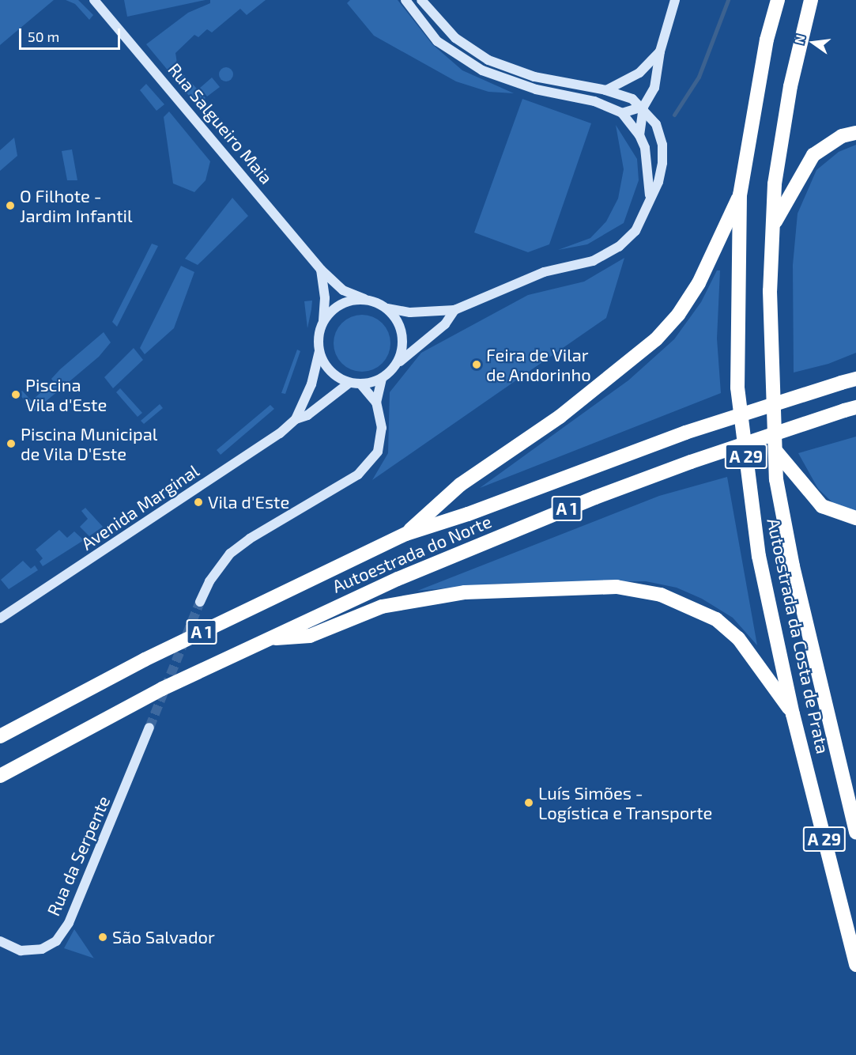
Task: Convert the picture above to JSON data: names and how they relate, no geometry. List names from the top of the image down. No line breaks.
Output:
{"streets":{"highway":["A 29","A 1","Autoestrada do Norte","Autoestrada da Costa de Prata"],"street":["Rua Salgueiro Maia","Avenida Marginal","Rua da Serpente"]},"crossings":[["Rua Salgueiro Maia","Avenida Marginal"]],"places":["O Filhote - Jardim Infantil","Feira de Vilar de Andorinho","Piscina Vila d'Este","Piscina Municipal de Vila D'Este","Vila d'Este","Luís Simões - Logística e Transporte","São Salvador"],"scale_bar":"50 m","north":"left"}
